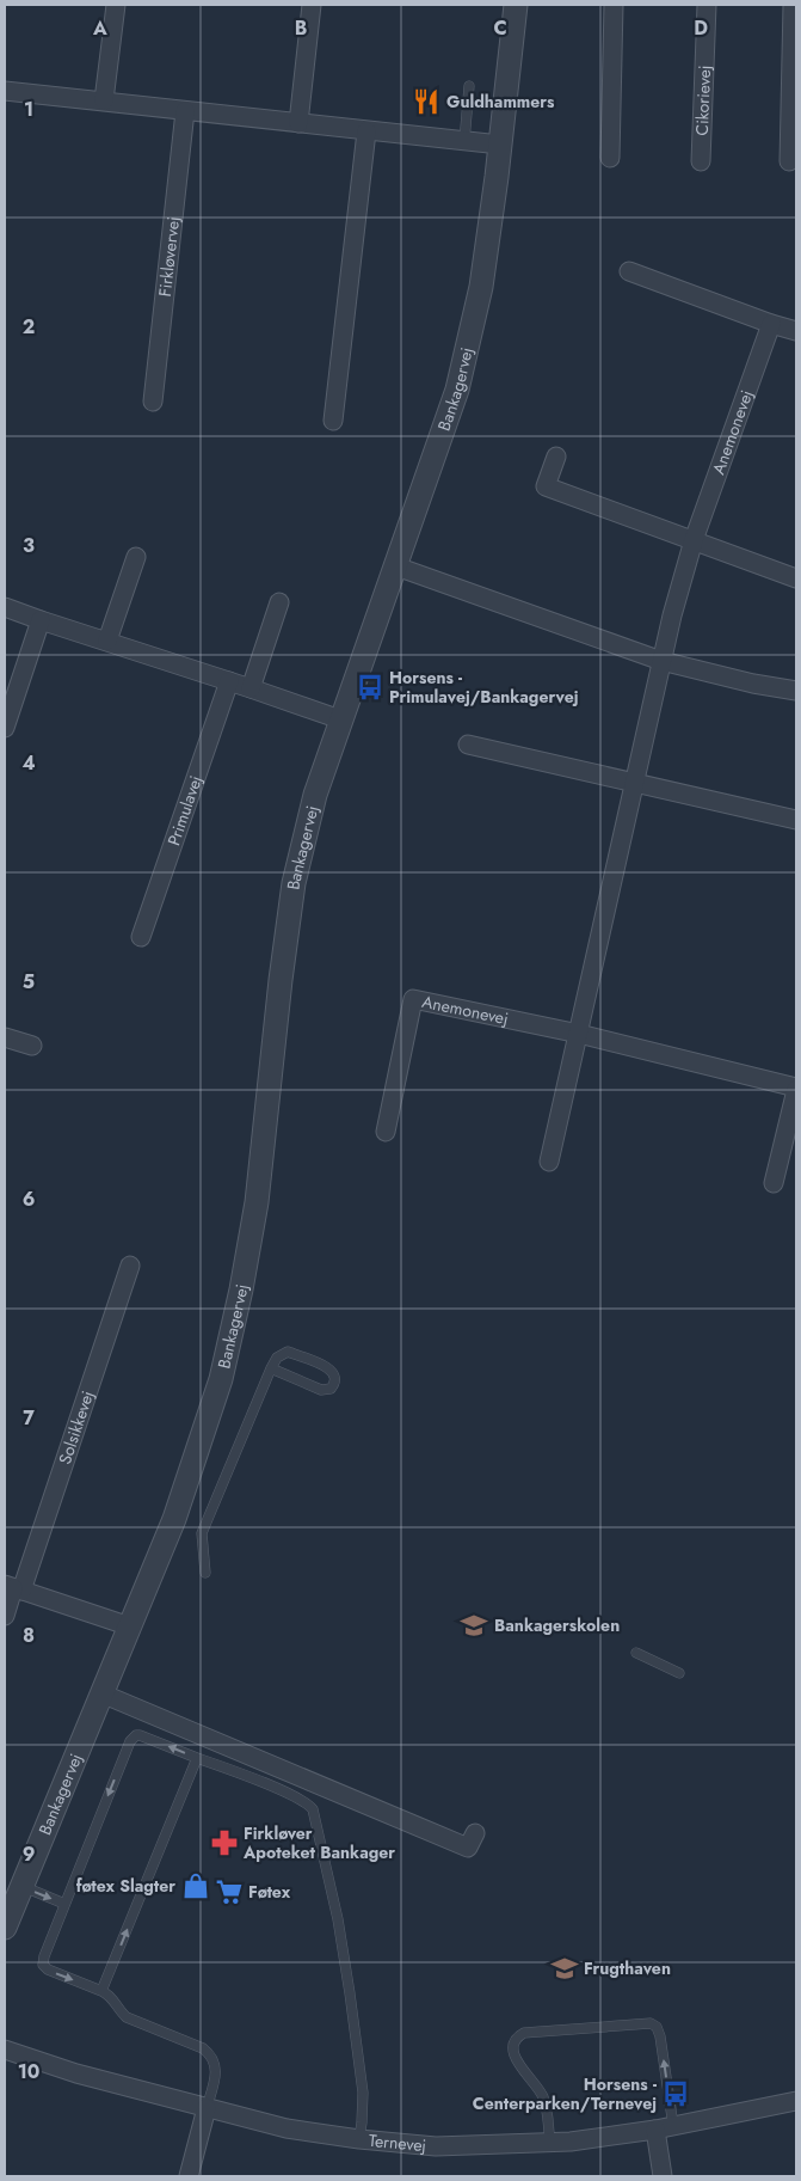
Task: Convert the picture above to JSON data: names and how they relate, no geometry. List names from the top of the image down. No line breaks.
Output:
{"streets":{"street":["Cikorievej","Firkløvervej","Bankagervej","Anemonevej","Primulavej","Solsikkevej","Ternevej"]},"places":{"restaurant":["Guldhammers"],"bus stop":["Horsens - Primulavej/Bankagervej","Horsens - Centerparken/Ternevej"],"school or university":["Bankagerskolen","Frugthaven"],"pharmacy":["Firkløver Apoteket Bankager"],"shop":["føtex Slagter"],"supermarket":["Føtex"]},"grid":{"columns":["A","B","C","D"],"rows":["1","2","3","4","5","6","7","8","9","10"]}}
